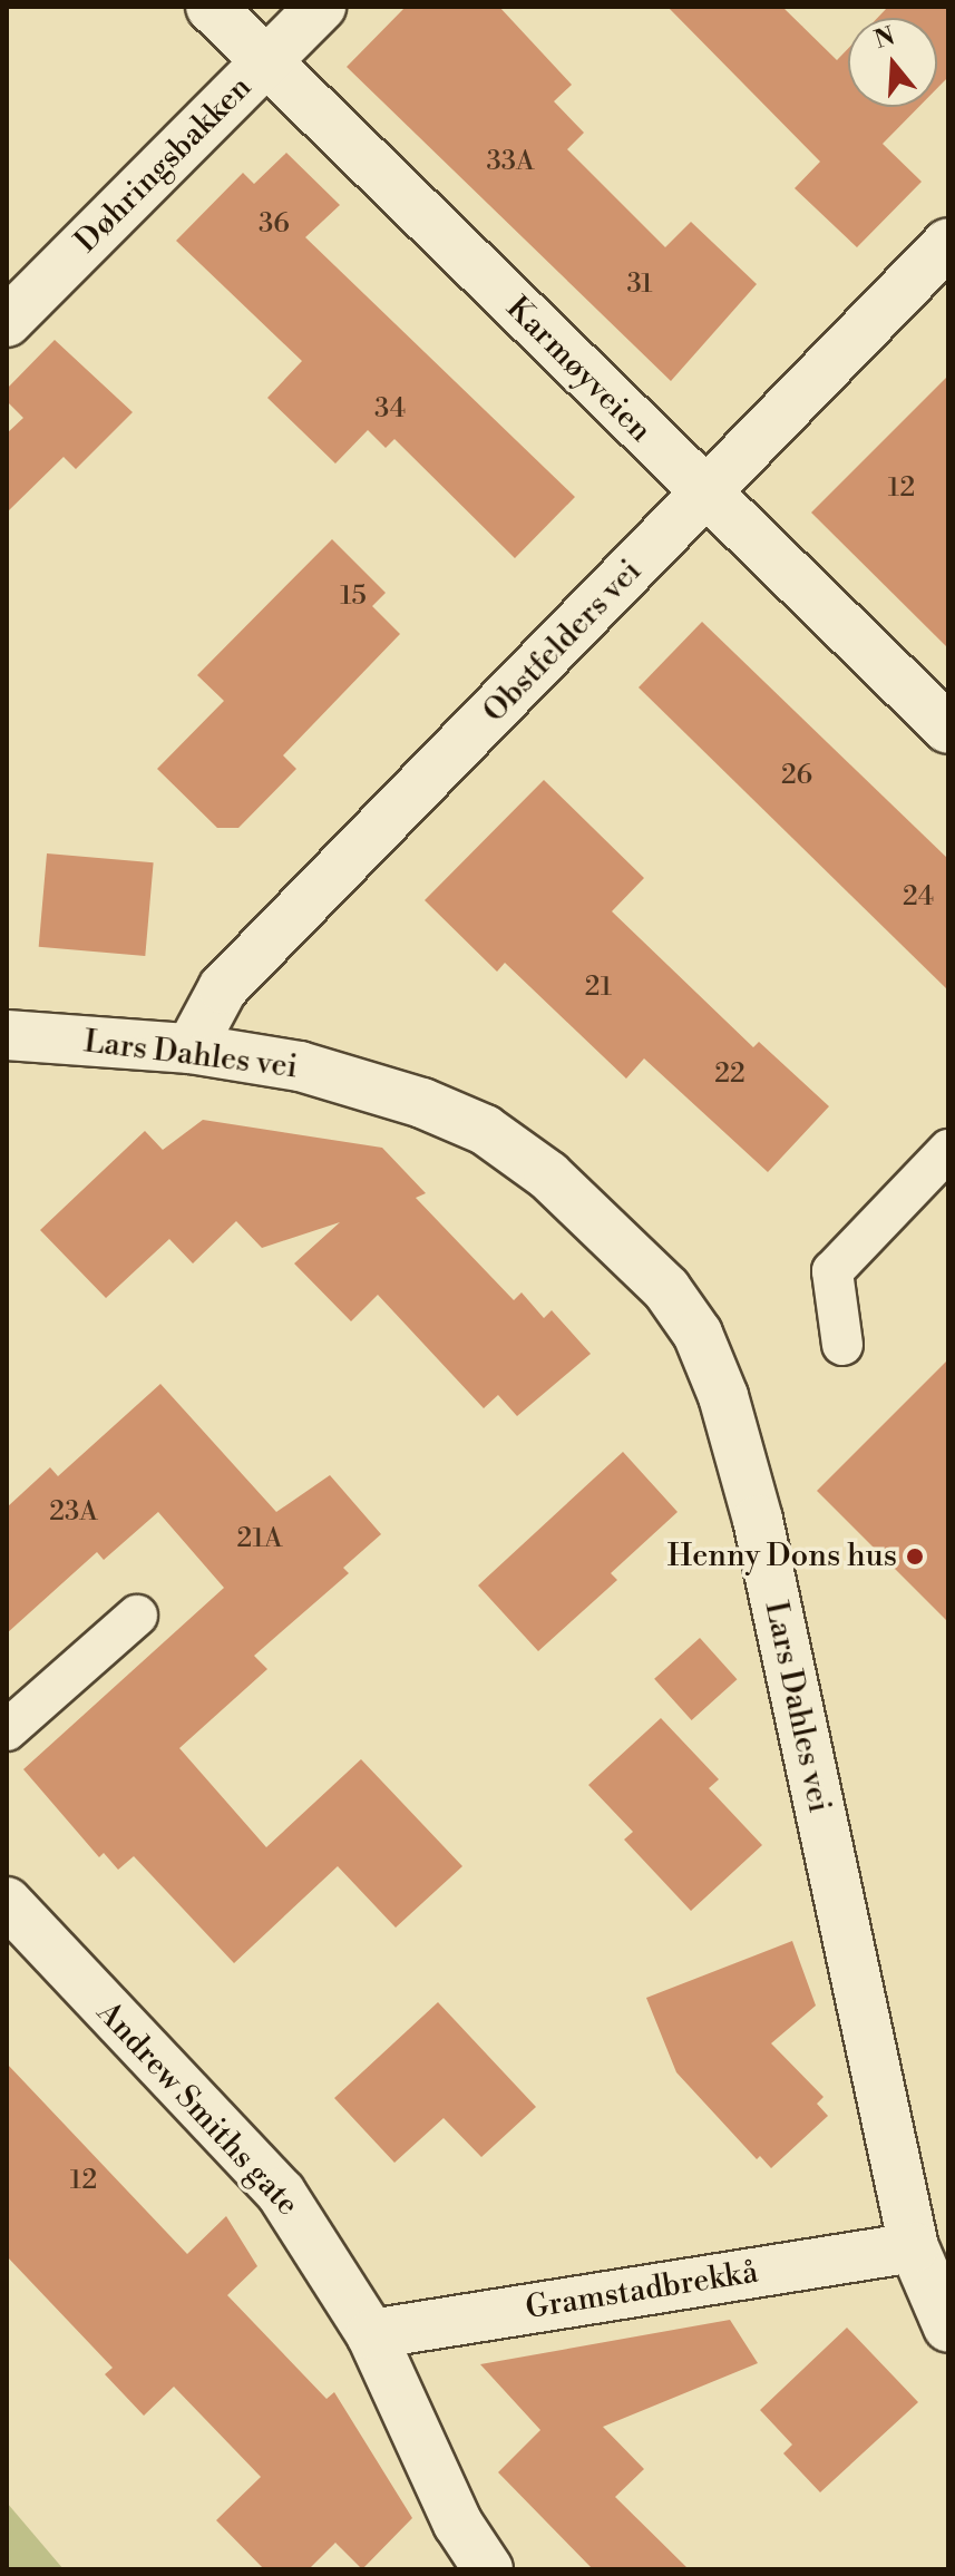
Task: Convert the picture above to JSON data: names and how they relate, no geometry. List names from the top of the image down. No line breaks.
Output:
{"streets":{"street":["Døhringsbakken","Karmøyveien","Obstfelders vei","Lars Dahles vei","Andrew Smiths gate","Gramstadbrekkå"]},"crossings":[["Døhringsbakken","Karmøyveien"],["Karmøyveien","Obstfelders vei"],["Obstfelders vei","Lars Dahles vei"],["Lars Dahles vei","Gramstadbrekkå"],["Andrew Smiths gate","Gramstadbrekkå"]],"places":["Henny Dons hus"],"house_numbers":["33A","36","31","34","12","15","26","24","21","22","23A","21A","12"],"north":"top"}
